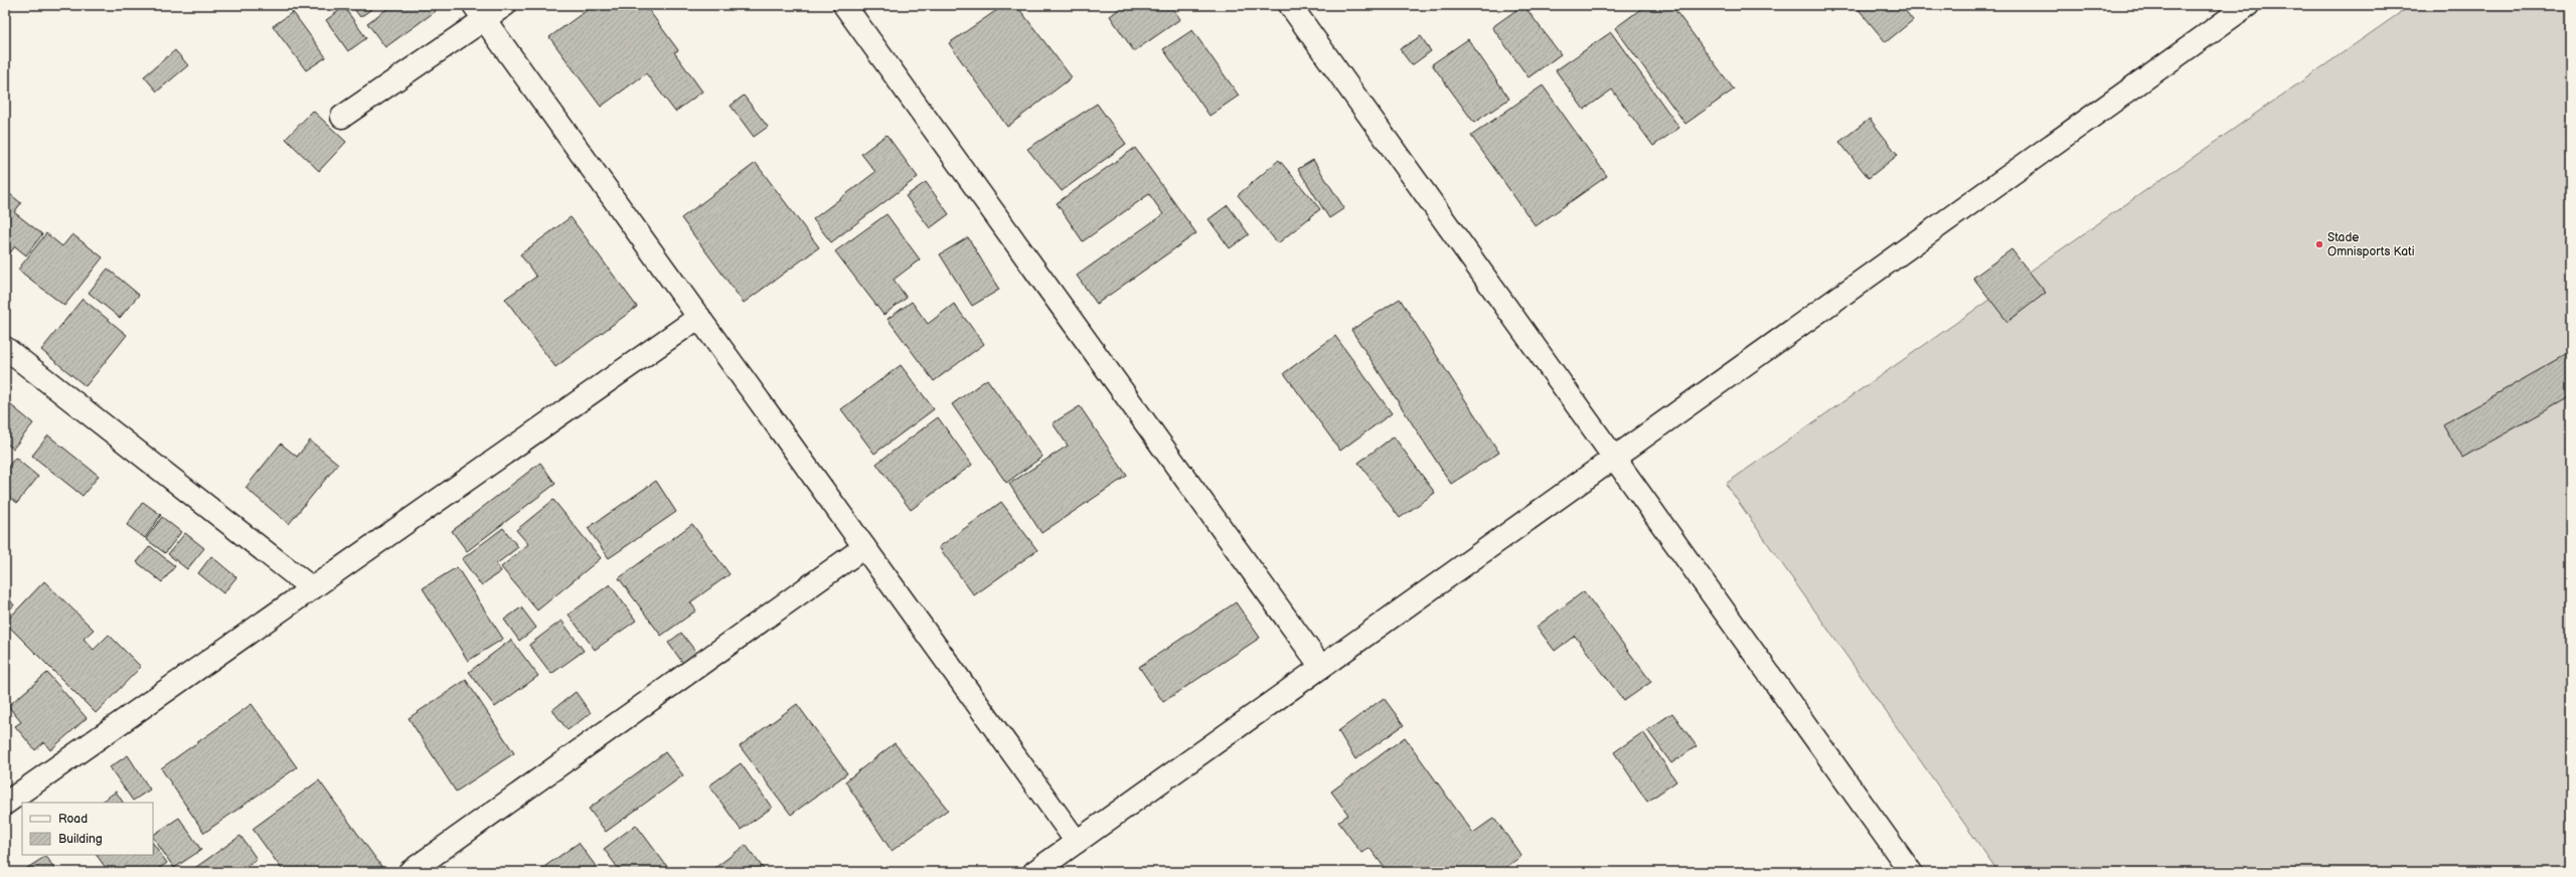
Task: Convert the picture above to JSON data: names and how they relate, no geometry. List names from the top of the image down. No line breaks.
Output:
{"places":["Stade Omnisports Kati"],"legend":["Road","Building"]}
